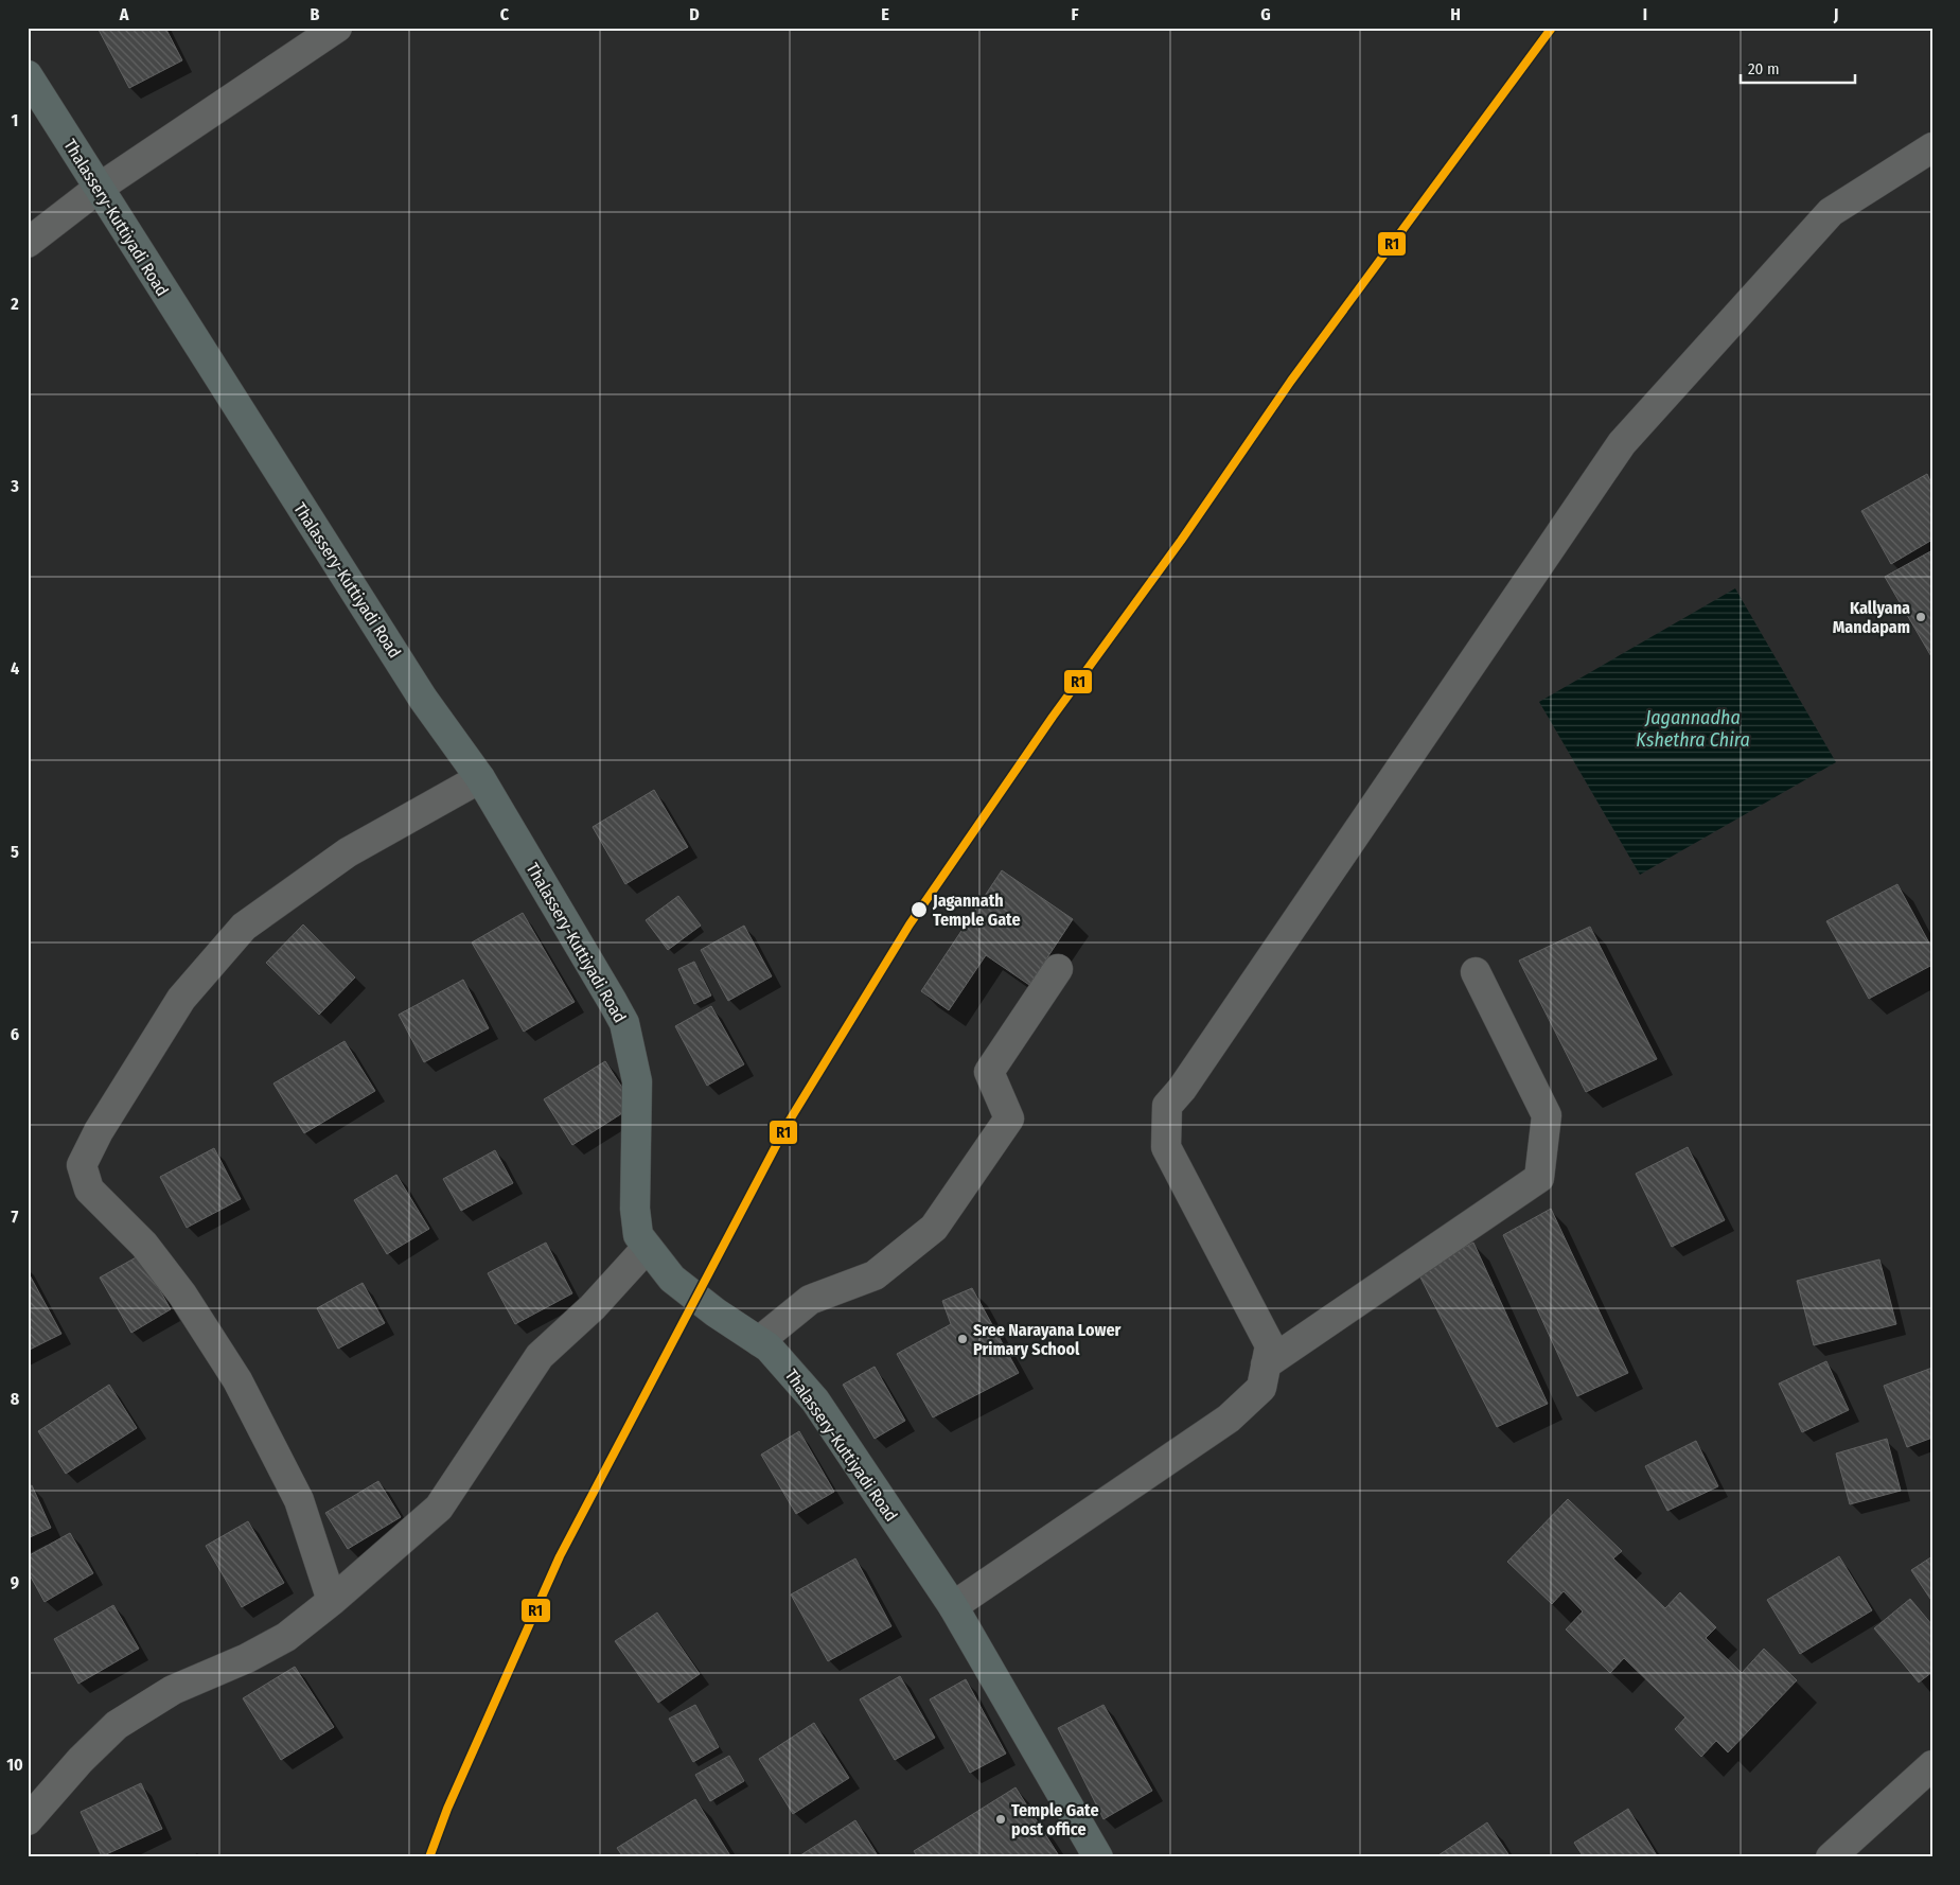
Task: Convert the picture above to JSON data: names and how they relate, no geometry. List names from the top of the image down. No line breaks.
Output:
{"streets":{"main road":["Thalassery-Kuttiyadi Road"]},"water":["Jagannadha Kshethra Chira"],"places":["Kallyana Mandapam","Jagannath Temple Gate","Sree Narayana Lower Primary School","Temple Gate post office"],"lines":["transit line R1"],"scale_bar":"20 m","grid":{"columns":["A","B","C","D","E","F","G","H","I","J"],"rows":["1","2","3","4","5","6","7","8","9","10"]}}
